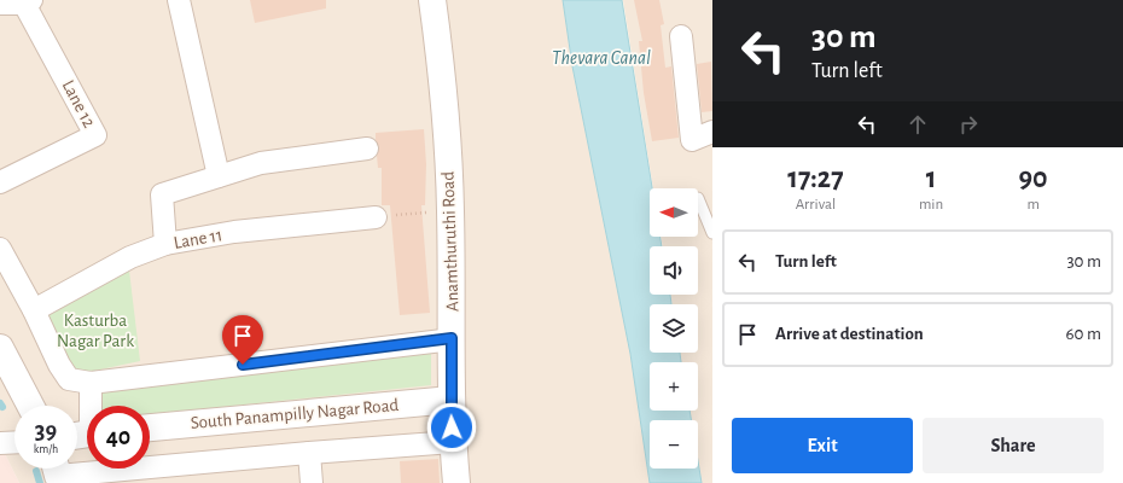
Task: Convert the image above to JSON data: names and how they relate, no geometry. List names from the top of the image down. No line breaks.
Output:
{"streets":{"street":["Lane 12","Lane 11","Anamthuruthi Road","South Panampilly Nagar Road"]},"crossings":[["Anamthuruthi Road","South Panampilly Nagar Road"]],"water":["Thevara Canal"],"parks":["Kasturba Nagar Park"],"north":"left","page":{"turn":["30 m","Turn left"],"eta":["17:27","Arrival","1","min","90","m"],"map_buttons":["+","−"],"list":[{"name":"Turn left","value":"30 m"},{"name":"Arrive at destination","value":"60 m"}],"speed":"39 km/h","limit":"40","buttons":["Exit","Share"]}}
